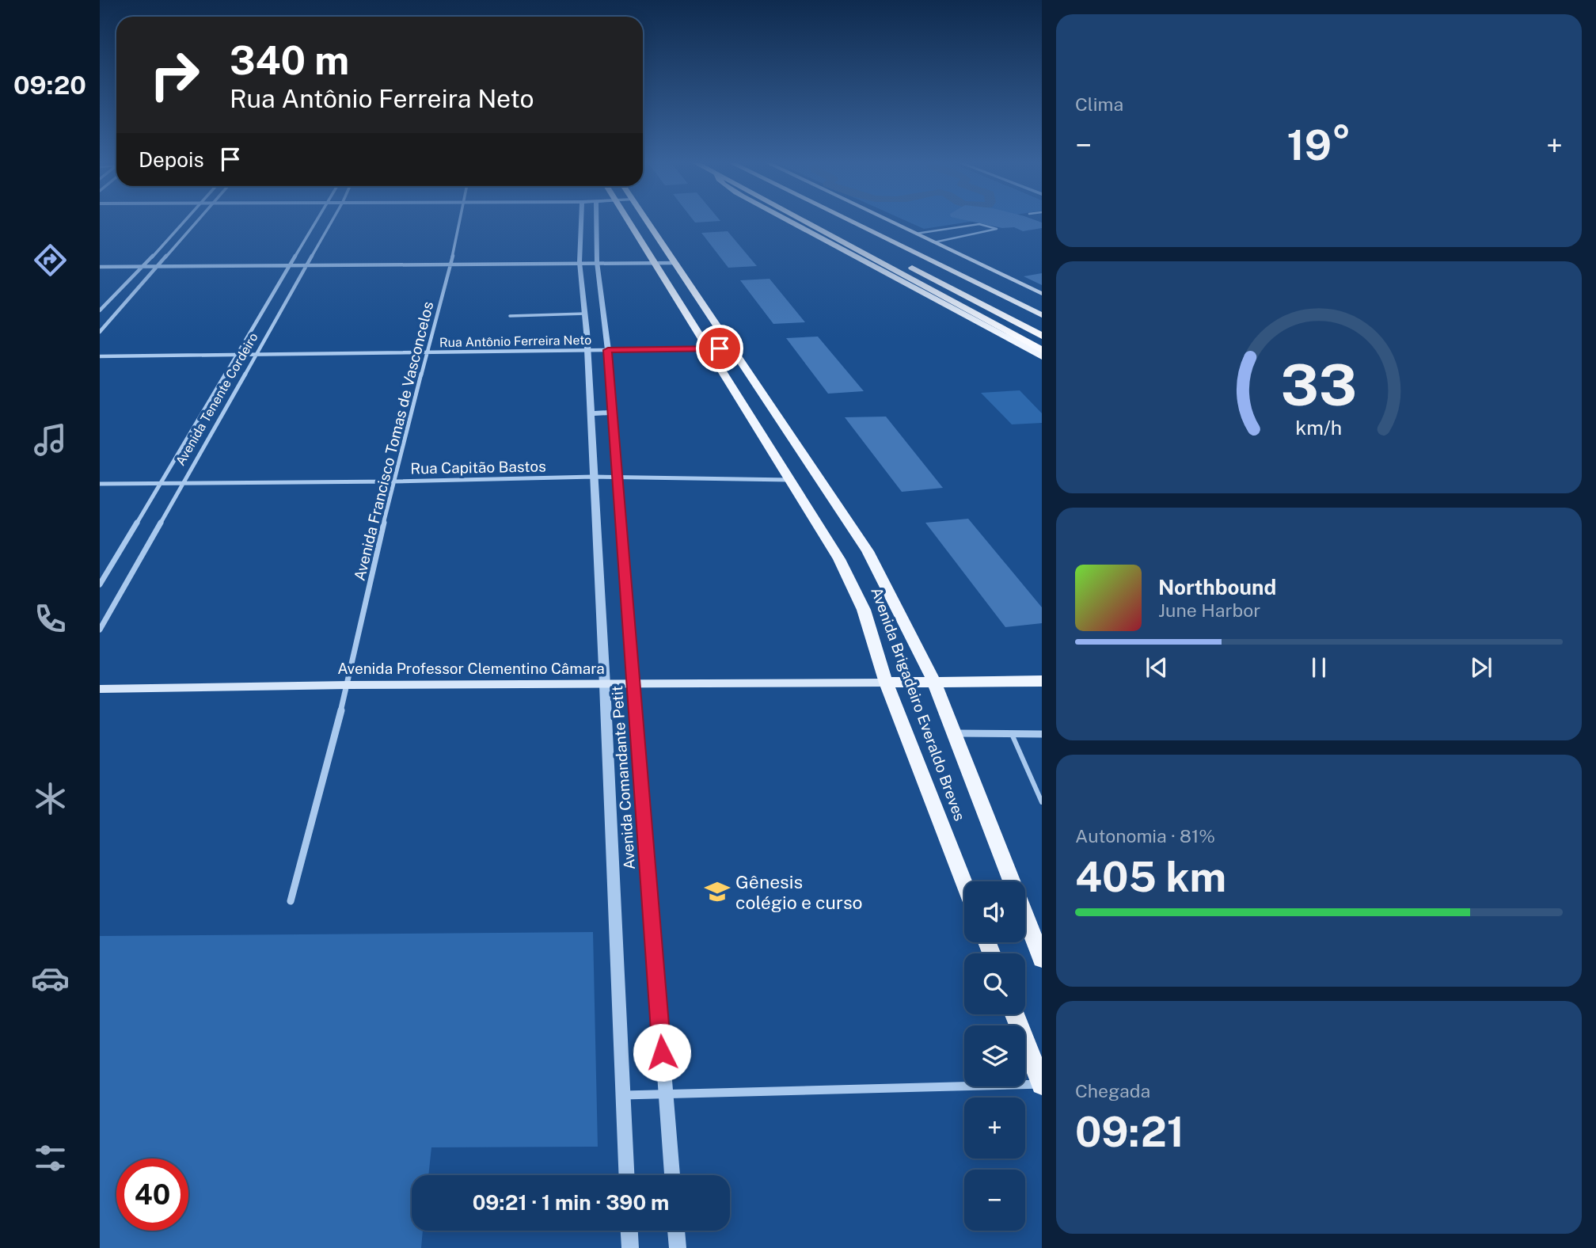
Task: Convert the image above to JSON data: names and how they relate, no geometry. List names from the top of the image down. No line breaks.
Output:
{"streets":{"main road":["Avenida Professor Clementino Câmara","Avenida Brigadeiro Everaldo Breves"],"street":["Rua Antônio Ferreira Neto","Avenida Tenente Cordeiro","Avenida Francisco Tomas de Vasconcelos","Rua Capitão Bastos","Avenida Comandante Petit"]},"crossings":[["Rua Antônio Ferreira Neto","Avenida Tenente Cordeiro"],["Rua Antônio Ferreira Neto","Avenida Francisco Tomas de Vasconcelos"],["Rua Antônio Ferreira Neto","Avenida Brigadeiro Everaldo Breves"],["Rua Antônio Ferreira Neto","Avenida Comandante Petit"],["Avenida Tenente Cordeiro","Rua Capitão Bastos"],["Avenida Francisco Tomas de Vasconcelos","Rua Capitão Bastos"],["Avenida Francisco Tomas de Vasconcelos","Avenida Professor Clementino Câmara"],["Rua Capitão Bastos","Avenida Brigadeiro Everaldo Breves"],["Rua Capitão Bastos","Avenida Comandante Petit"],["Avenida Professor Clementino Câmara","Avenida Brigadeiro Everaldo Breves"],["Avenida Professor Clementino Câmara","Avenida Comandante Petit"]],"places":{"school or university":["Gênesis colégio e curso"]},"page":{"tabs":"09:20","tile":["Clima",["Autonomia · 81%","405 km"],["Chegada","09:21"]],"turn":["340 m","Rua Antônio Ferreira Neto"],"heat":["−","19°","+"],"then":"Depois","song":["Northbound","June Harbor"],"map_buttons":["+","−"],"limit":"40","trip":"09:21 · 1 min · 390 m","gauge":["33","km/h"]}}
